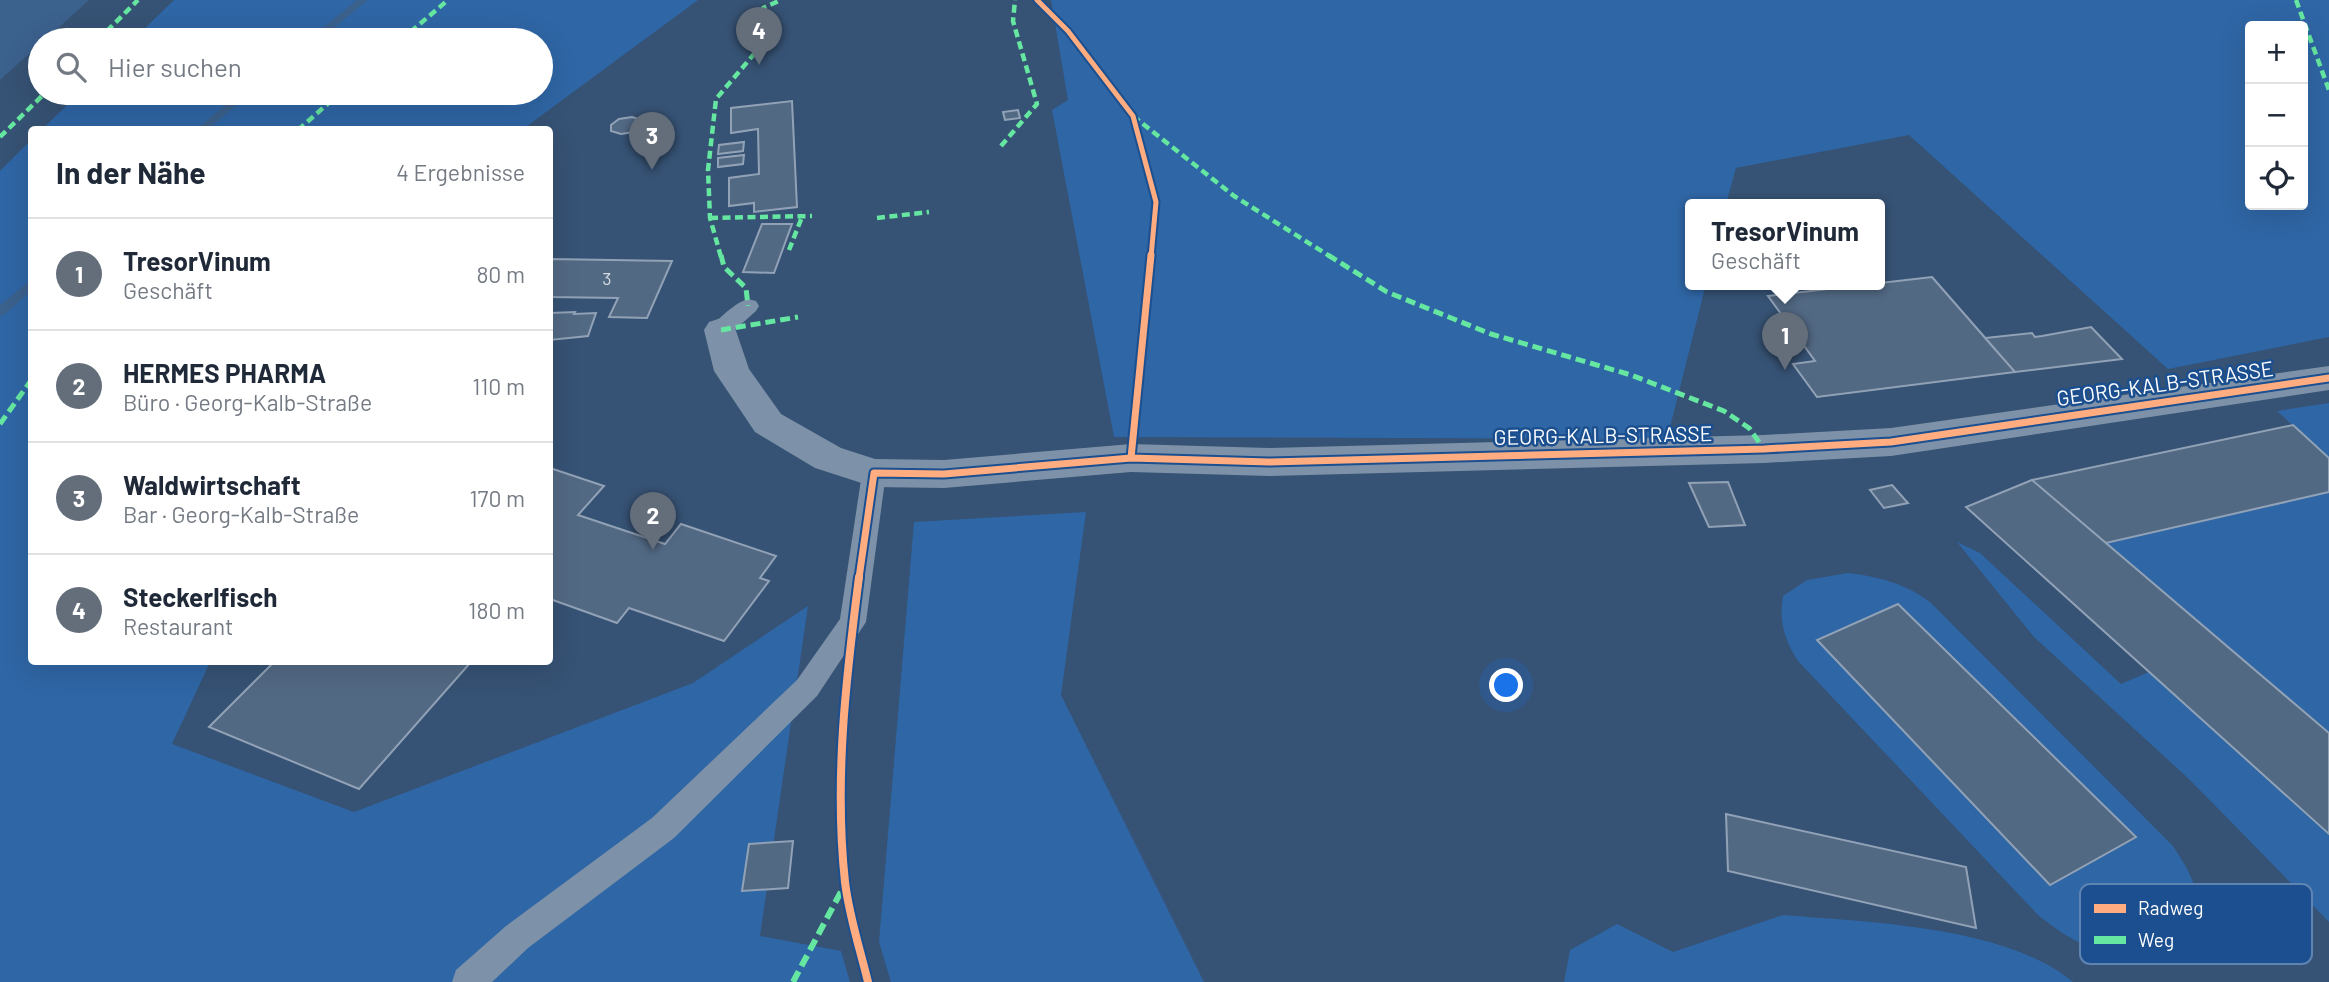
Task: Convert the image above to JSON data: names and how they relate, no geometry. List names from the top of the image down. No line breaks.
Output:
{"streets":{"street":["GEORG-KALB-STRASSE"]},"house_numbers":["3"],"legend":["Radweg","Weg"],"page":{"pins":["4","3","1","2"],"map_buttons":["+","−"],"search":"Hier suchen","heading":["In der Nähe","4 Ergebnisse"],"popup":["TresorVinum","Geschäft"],"list":[{"mark":"1","name":"TresorVinum","note":"Geschäft","value":"80 m"},{"mark":"2","name":"HERMES PHARMA","note":"Büro · Georg-Kalb-Straße","value":"110 m"},{"mark":"3","name":"Waldwirtschaft","note":"Bar · Georg-Kalb-Straße","value":"170 m"},{"mark":"4","name":"Steckerlfisch","note":"Restaurant","value":"180 m"}]}}
